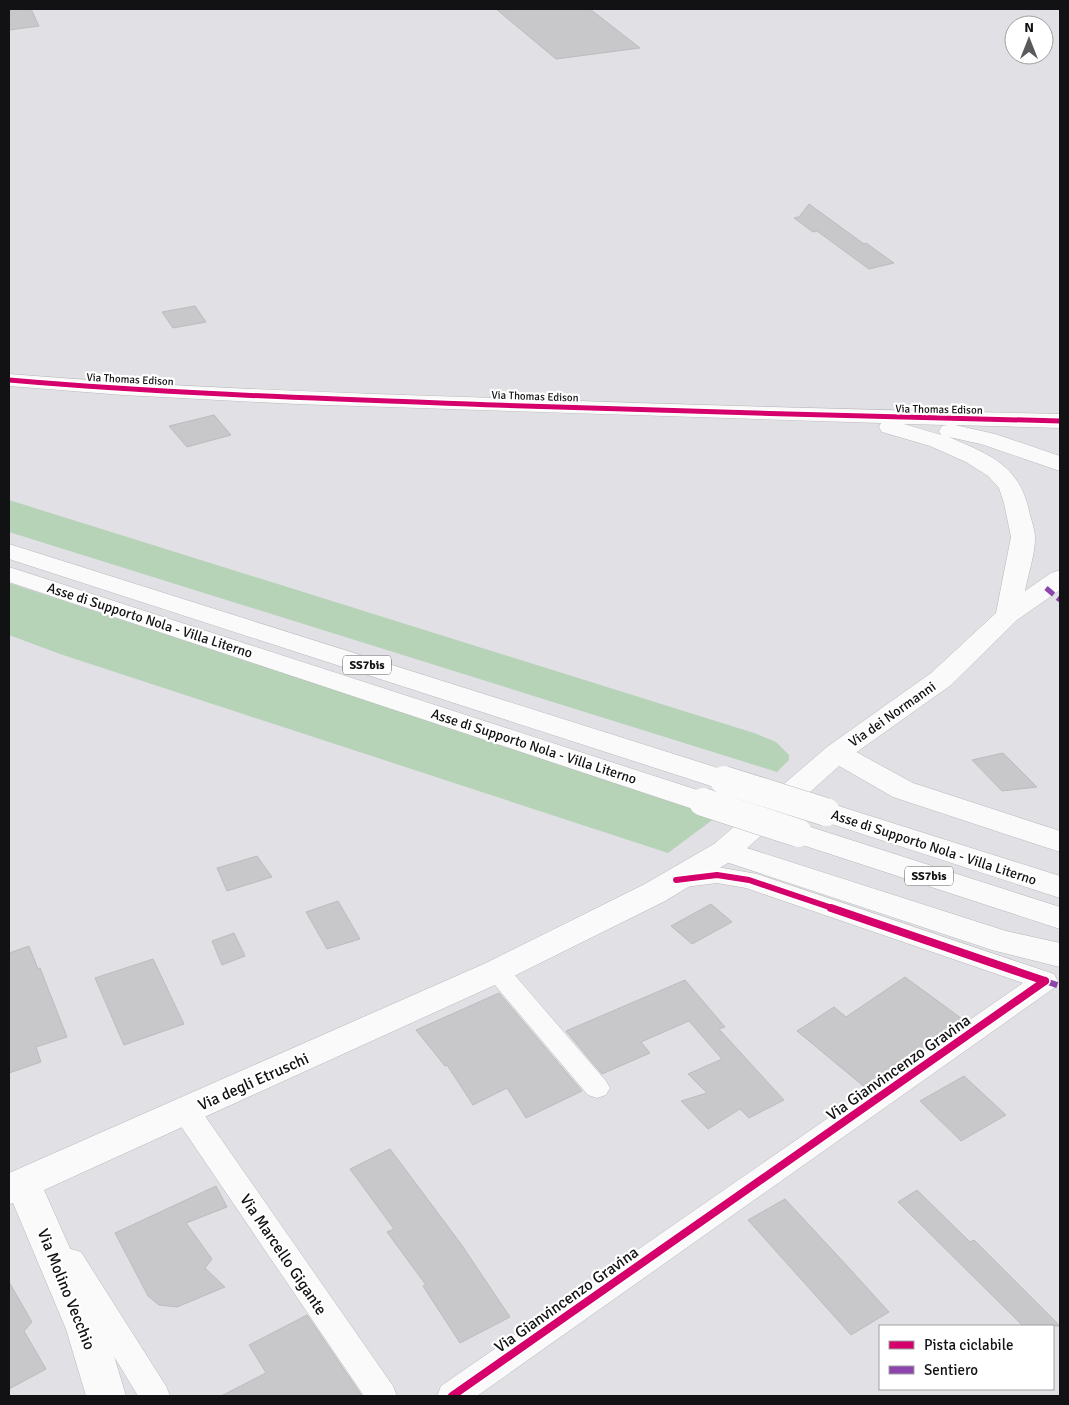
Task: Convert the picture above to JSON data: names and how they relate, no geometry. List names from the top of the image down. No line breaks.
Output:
{"streets":{"main road":["Via Thomas Edison","Asse di Supporto Nola - Villa Literno","SS7bis","Via dei Normanni","Via degli Etruschi","Via Molino Vecchio"],"street":["Via Gianvincenzo Gravina","Via Marcello Gigante"]},"crossings":[["Via dei Normanni","Via degli Etruschi"],["Via Gianvincenzo Gravina","Via degli Etruschi"],["Via degli Etruschi","Via Marcello Gigante"],["Via degli Etruschi","Via Molino Vecchio"]],"legend":["Pista ciclabile","Sentiero"],"north":"top"}
